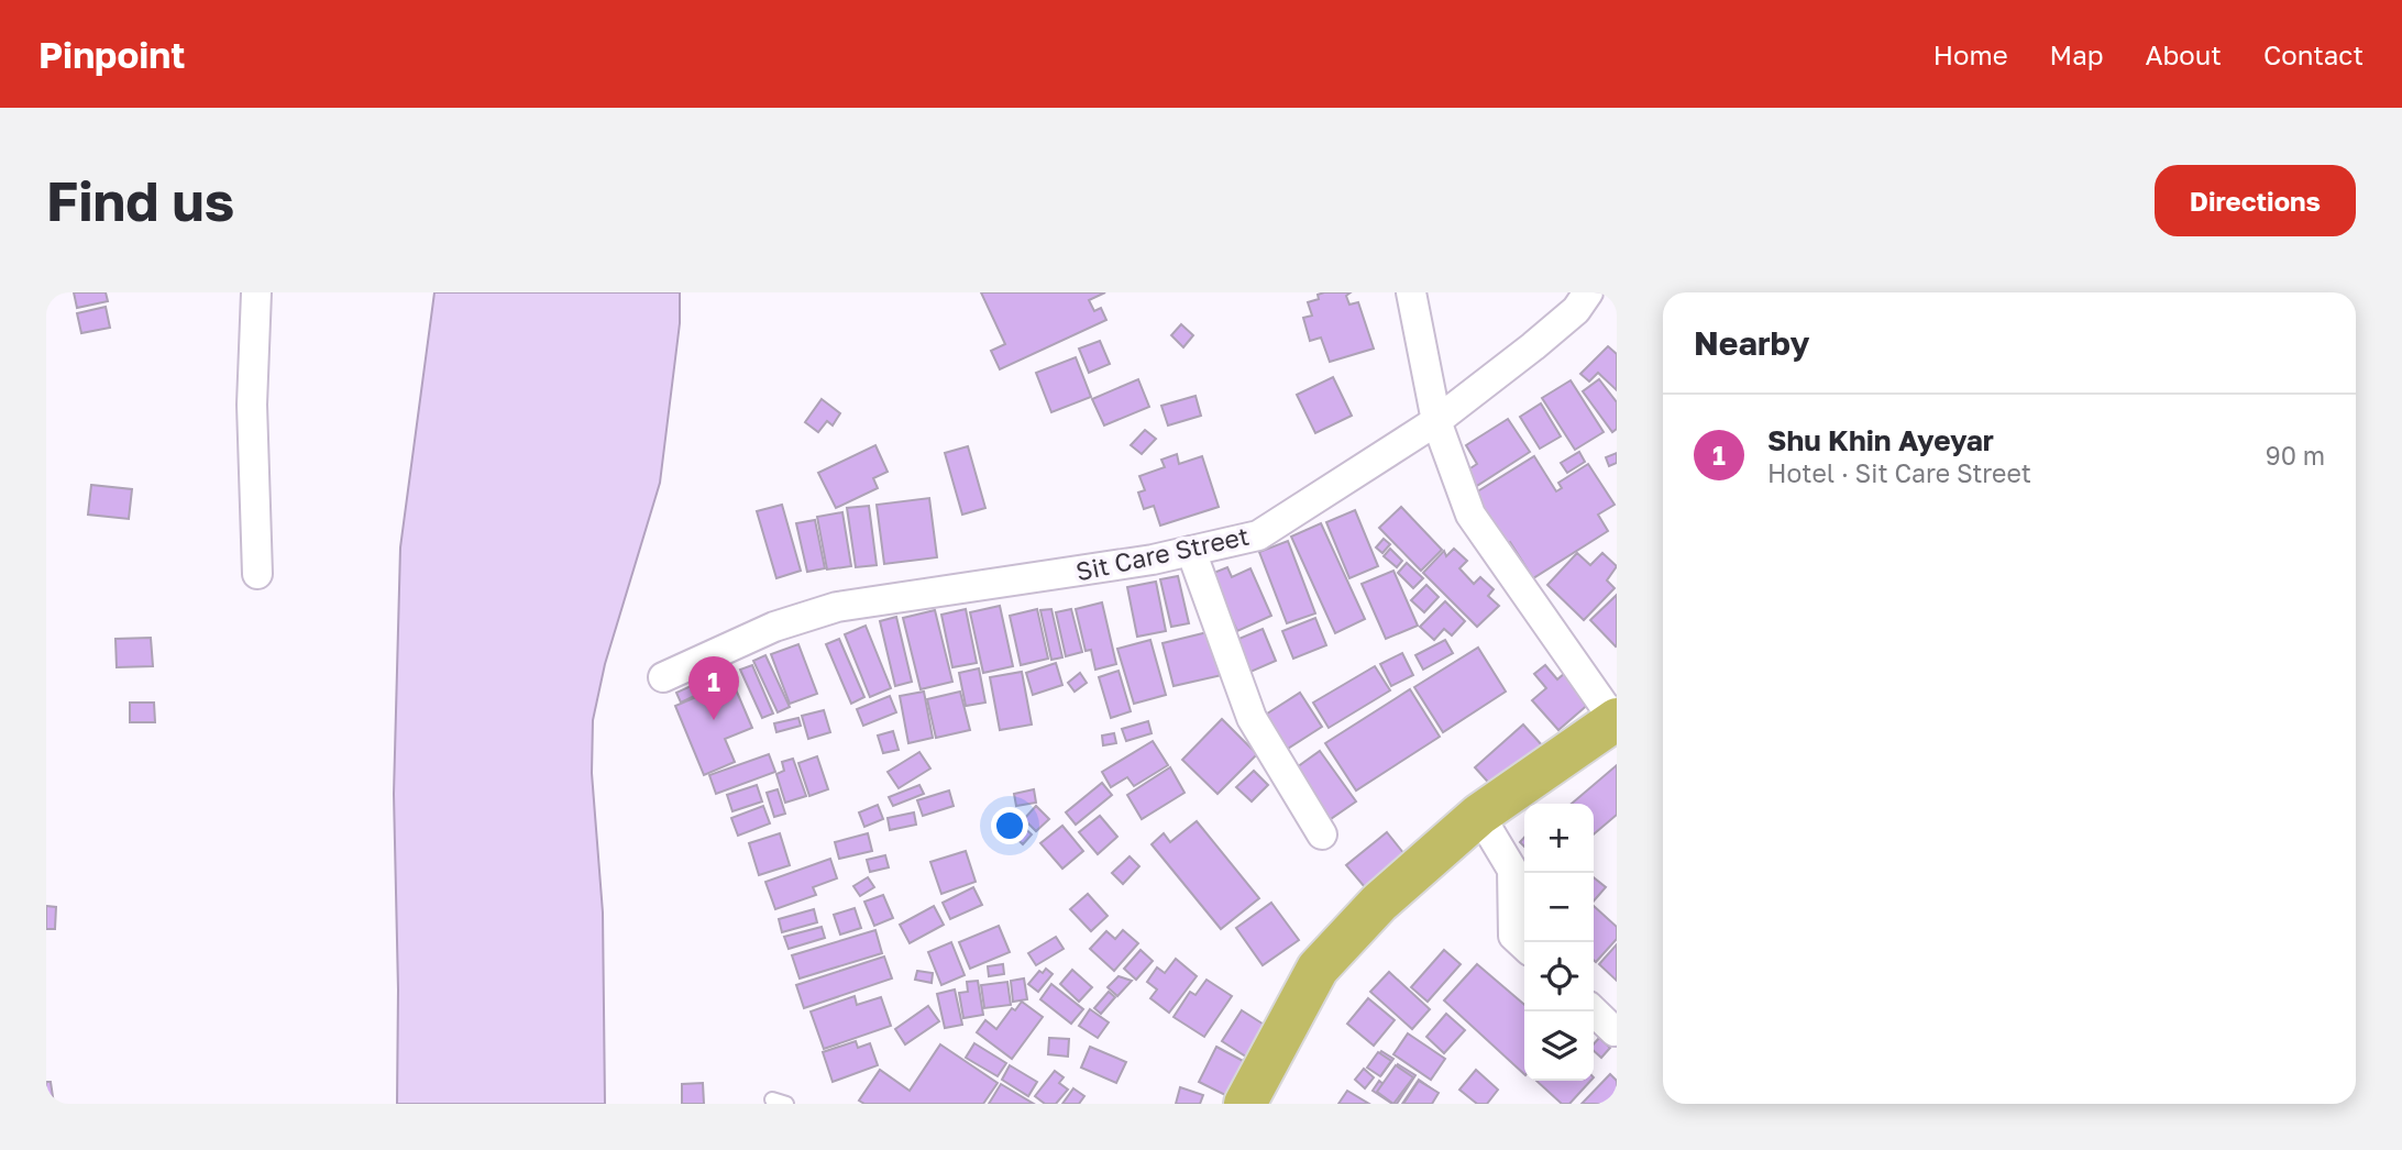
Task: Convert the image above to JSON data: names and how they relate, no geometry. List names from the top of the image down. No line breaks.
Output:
{"streets":{"street":["Sit Care Street"]},"page":{"header":"Pinpoint","nav":["Home","Map","About","Contact"],"buttons":"Directions","title":"Find us","heading":"Nearby","list":[{"mark":"1","name":"Shu Khin Ayeyar","note":"Hotel · Sit Care Street","value":"90 m"}],"pins":"1","map_buttons":["+","−"]}}
